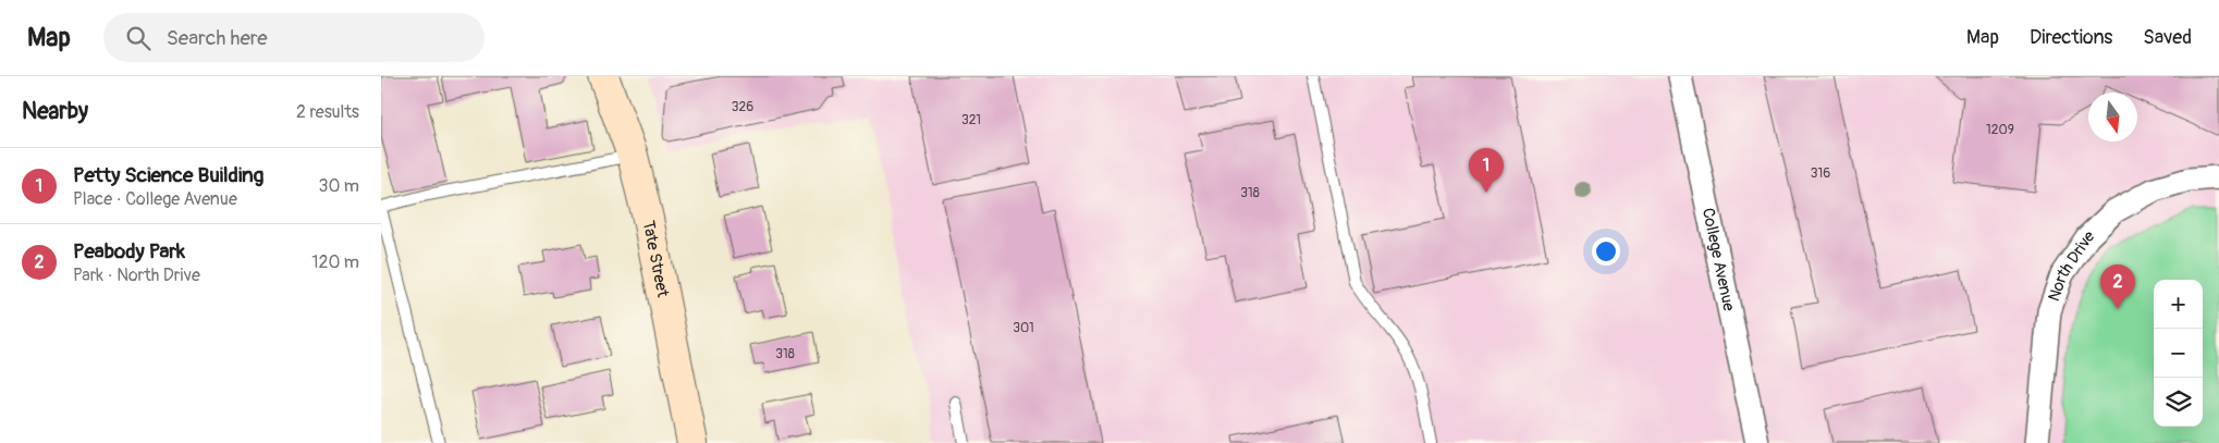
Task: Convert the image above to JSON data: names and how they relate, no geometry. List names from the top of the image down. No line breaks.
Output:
{"streets":{"street":["Tate Street","College Avenue","North Drive"]},"house_numbers":["326","321","1209","316","318","301","318"],"north":"bottom","page":{"header":"Map","search":"Search here","nav":["Map","Directions","Saved"],"heading":["Nearby","2 results"],"list":[{"mark":"1","name":"Petty Science Building","note":"Place · College Avenue","value":"30 m"},{"mark":"2","name":"Peabody Park","note":"Park · North Drive","value":"120 m"}],"pins":["1","2"],"map_buttons":["+","−"]}}
